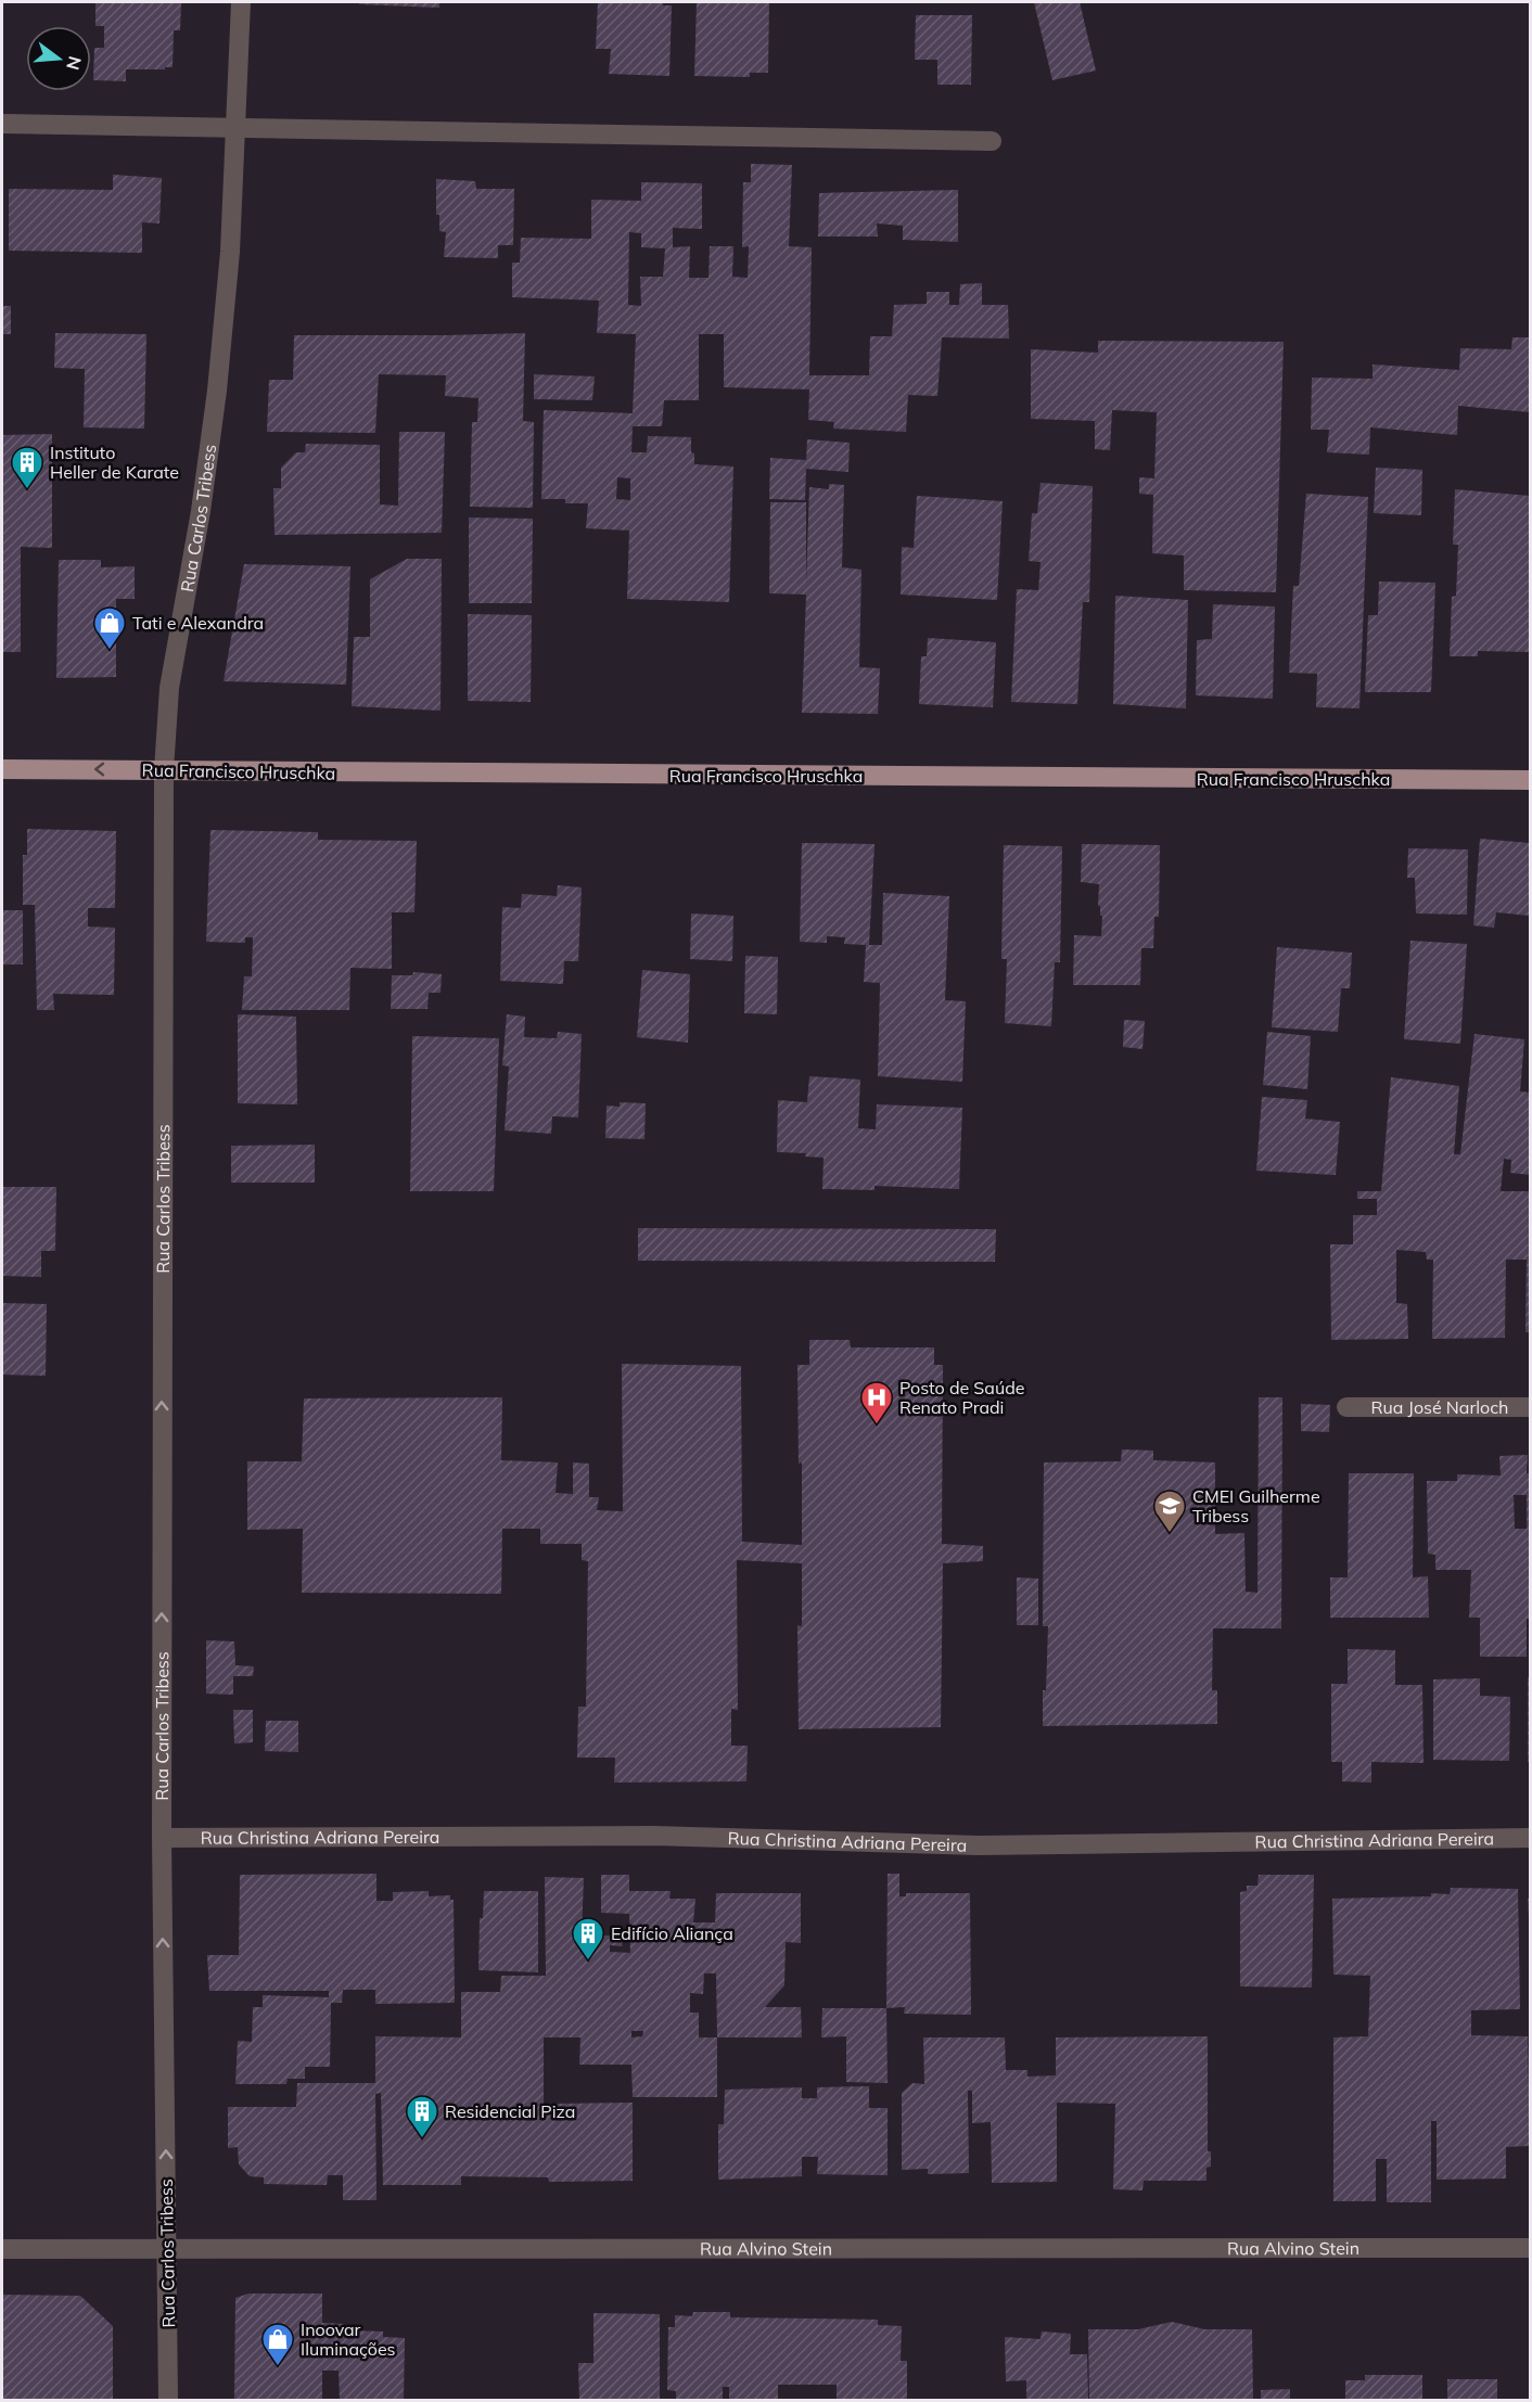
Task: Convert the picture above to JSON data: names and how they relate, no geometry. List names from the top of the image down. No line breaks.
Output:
{"streets":{"main road":["Rua Francisco Hruschka"],"street":["Rua Carlos Tribess","Rua José Narloch","Rua Christina Adriana Pereira","Rua Alvino Stein"]},"crossings":[["Rua Carlos Tribess","Rua Francisco Hruschka"],["Rua Carlos Tribess","Rua Christina Adriana Pereira"],["Rua Carlos Tribess","Rua Alvino Stein"]],"one_way":["Rua Carlos Tribess"],"places":{"building":["Instituto Heller de Karate","Edifício Aliança","Residencial Piza"],"shop":["Tati e Alexandra","Inoovar Iluminações"],"hospital":["Posto de Saúde Renato Pradi"],"school or university":["CMEI Guilherme Tribess"]},"north":"right"}
